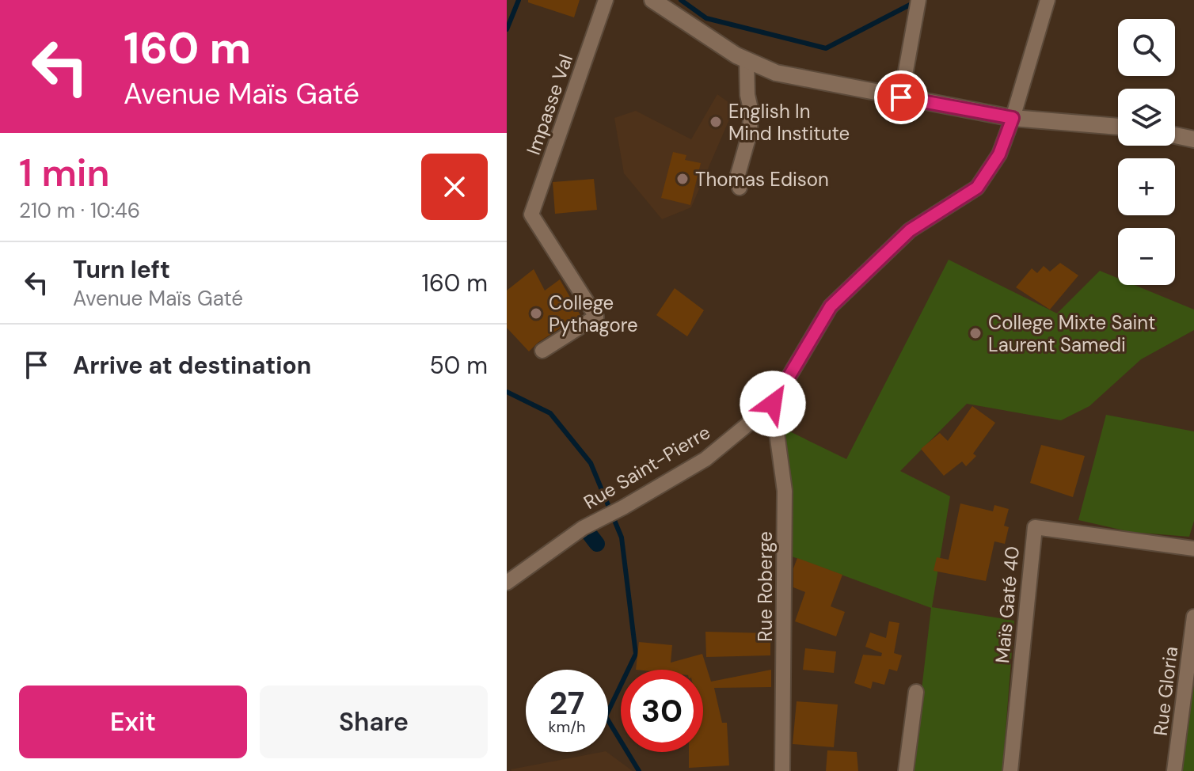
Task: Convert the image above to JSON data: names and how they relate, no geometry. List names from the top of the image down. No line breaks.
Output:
{"streets":{"street":["Impasse Val","Rue Saint-Pierre","Rue Roberge","Maïs Gaté 40","Rue Gloria"]},"crossings":[["Rue Saint-Pierre","Rue Roberge"]],"places":["English In Mind Institute","Thomas Edison","College Pythagore","College Mixte Saint Laurent Samedi"],"page":{"turn":["160 m","Avenue Maïs Gaté"],"map_buttons":["+","−"],"heading":["1 min","210 m · 10:46"],"list":[{"name":"Turn left","note":"Avenue Maïs Gaté","value":"160 m"},{"name":"Arrive at destination","value":"50 m"}],"speed":"27 km/h","limit":"30","buttons":["Exit","Share"]}}
